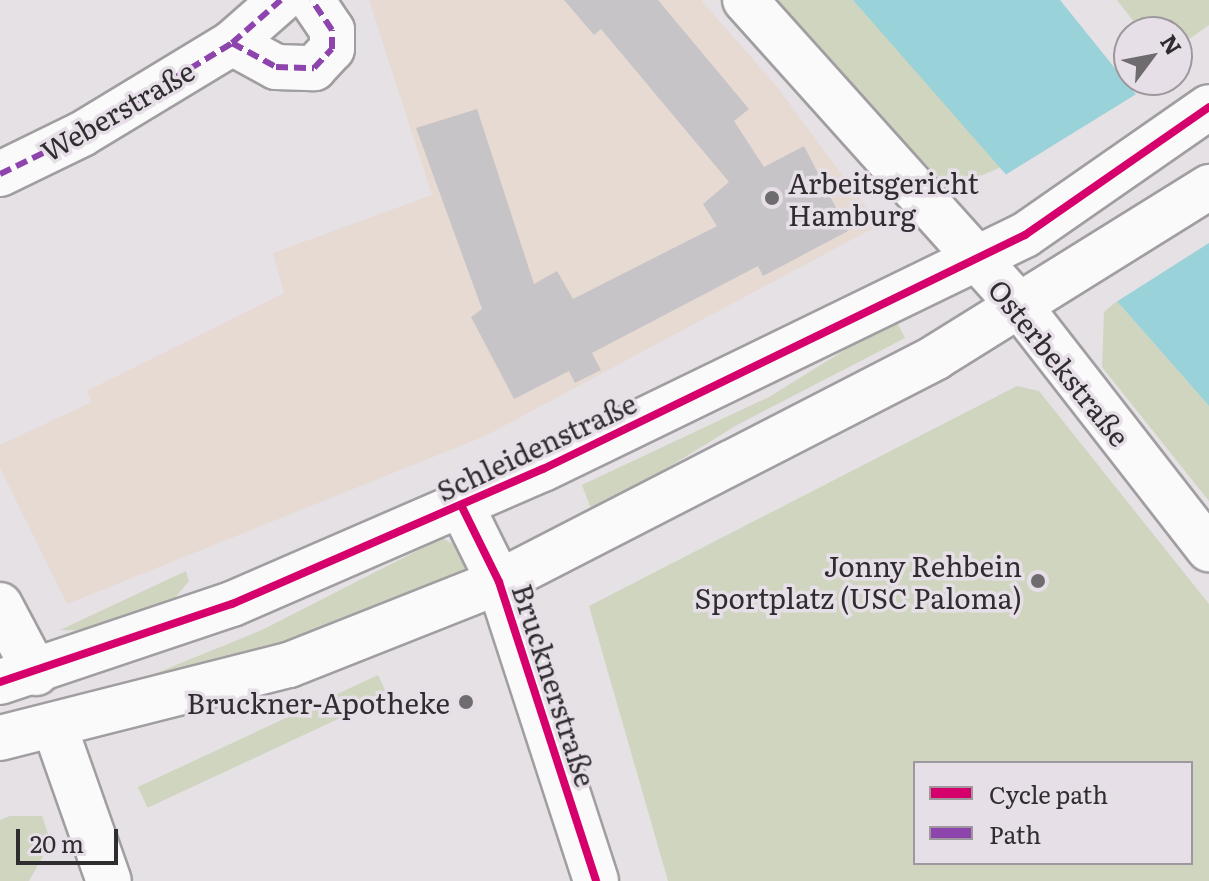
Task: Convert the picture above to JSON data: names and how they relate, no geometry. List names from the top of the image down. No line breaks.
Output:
{"streets":{"main road":["Weberstraße","Osterbekstraße","Schleidenstraße","Brucknerstraße"]},"crossings":[["Osterbekstraße","Schleidenstraße"],["Schleidenstraße","Brucknerstraße"]],"places":["Arbeitsgericht Hamburg","Jonny Rehbein Sportplatz (USC Paloma)","Bruckner-Apotheke"],"legend":["Cycle path","Path"],"scale_bar":"20 m","north":"top right"}
